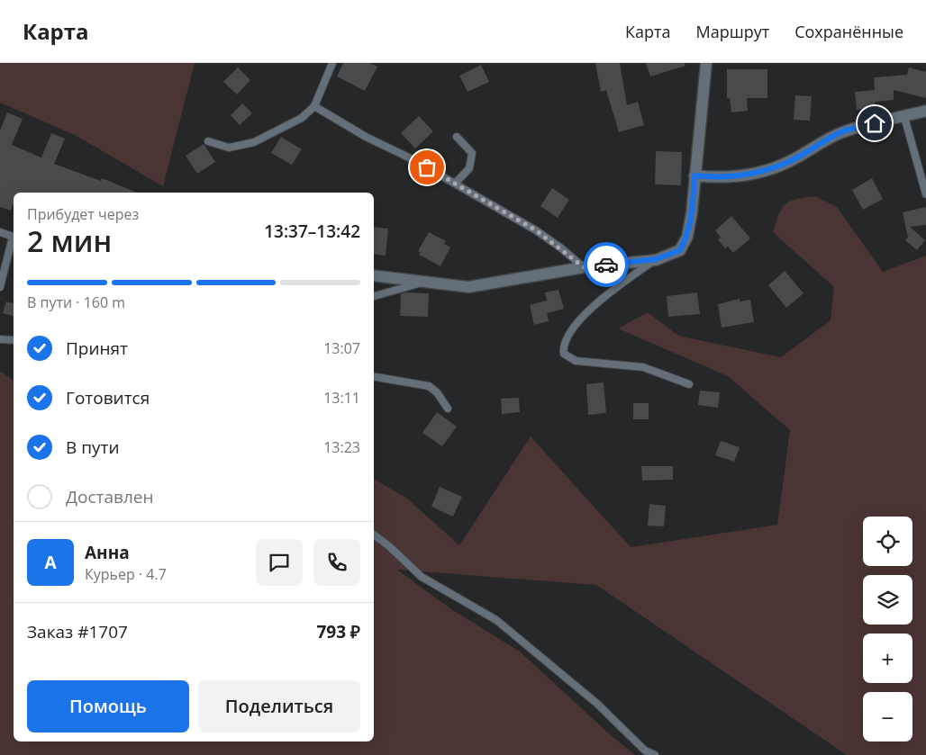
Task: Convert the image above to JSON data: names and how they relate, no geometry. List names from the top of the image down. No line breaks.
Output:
{"page":{"header":"Карта","nav":["Карта","Маршрут","Сохранённые"],"heading":["2 мин","Прибудет через","13:37–13:42"],"panel":["Анна","Курьер · 4.7","Заказ #1707","793 ₽"],"bar":"В пути · 160 m","list":[["Принят","13:07"],["Готовится","13:11"],["В пути","13:23"],"Доставлен"],"map_buttons":["+","−"],"round":"А","buttons":["Помощь","Поделиться"]}}
